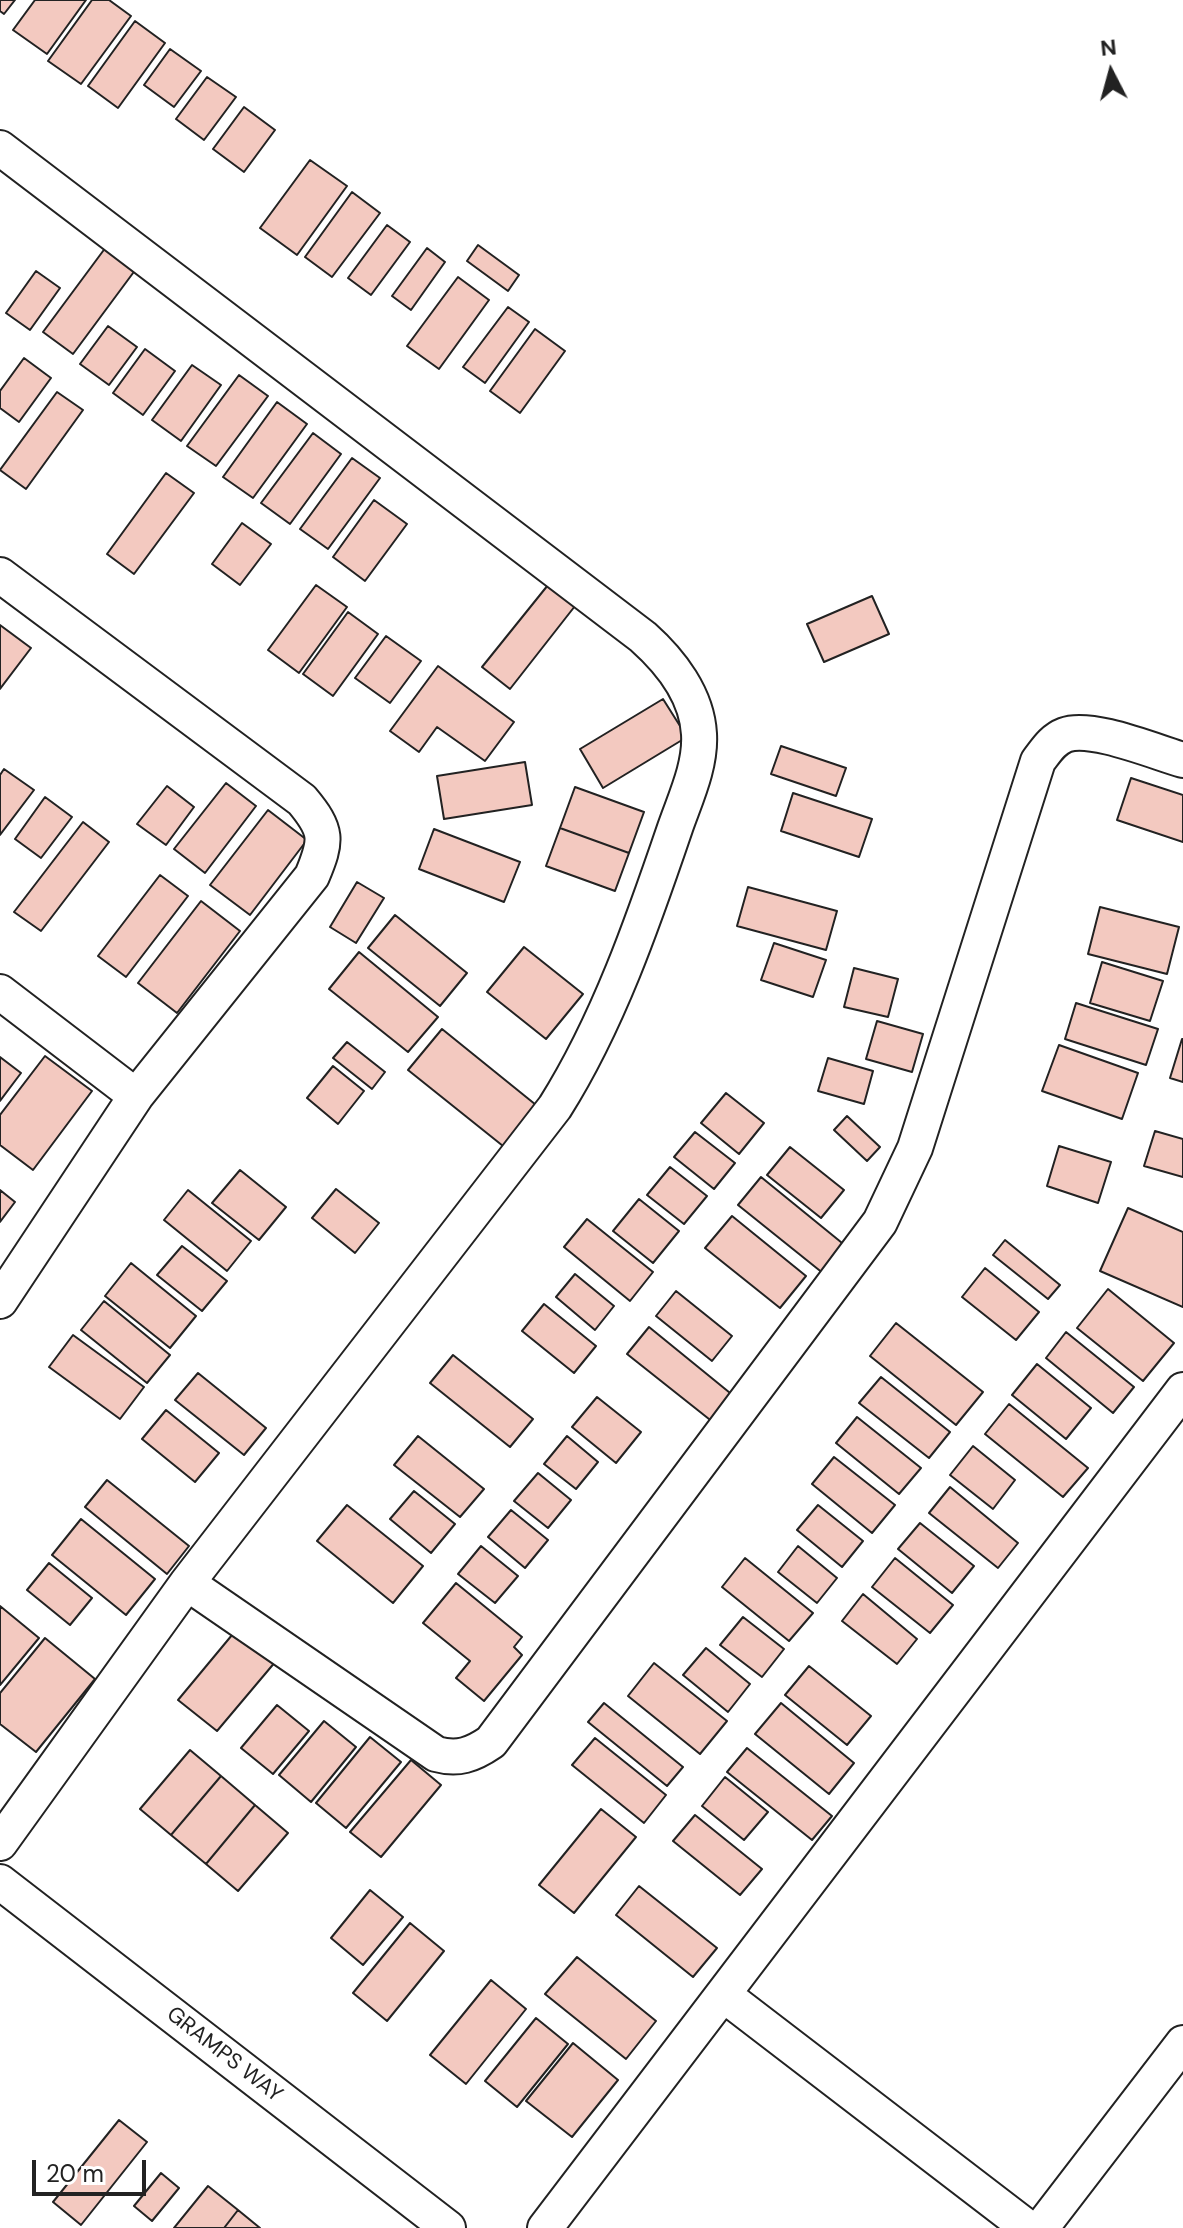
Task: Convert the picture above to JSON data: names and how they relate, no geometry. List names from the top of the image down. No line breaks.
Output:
{"streets":{"street":["GRAMPS WAY"]},"scale_bar":"20 m","north":"top"}
